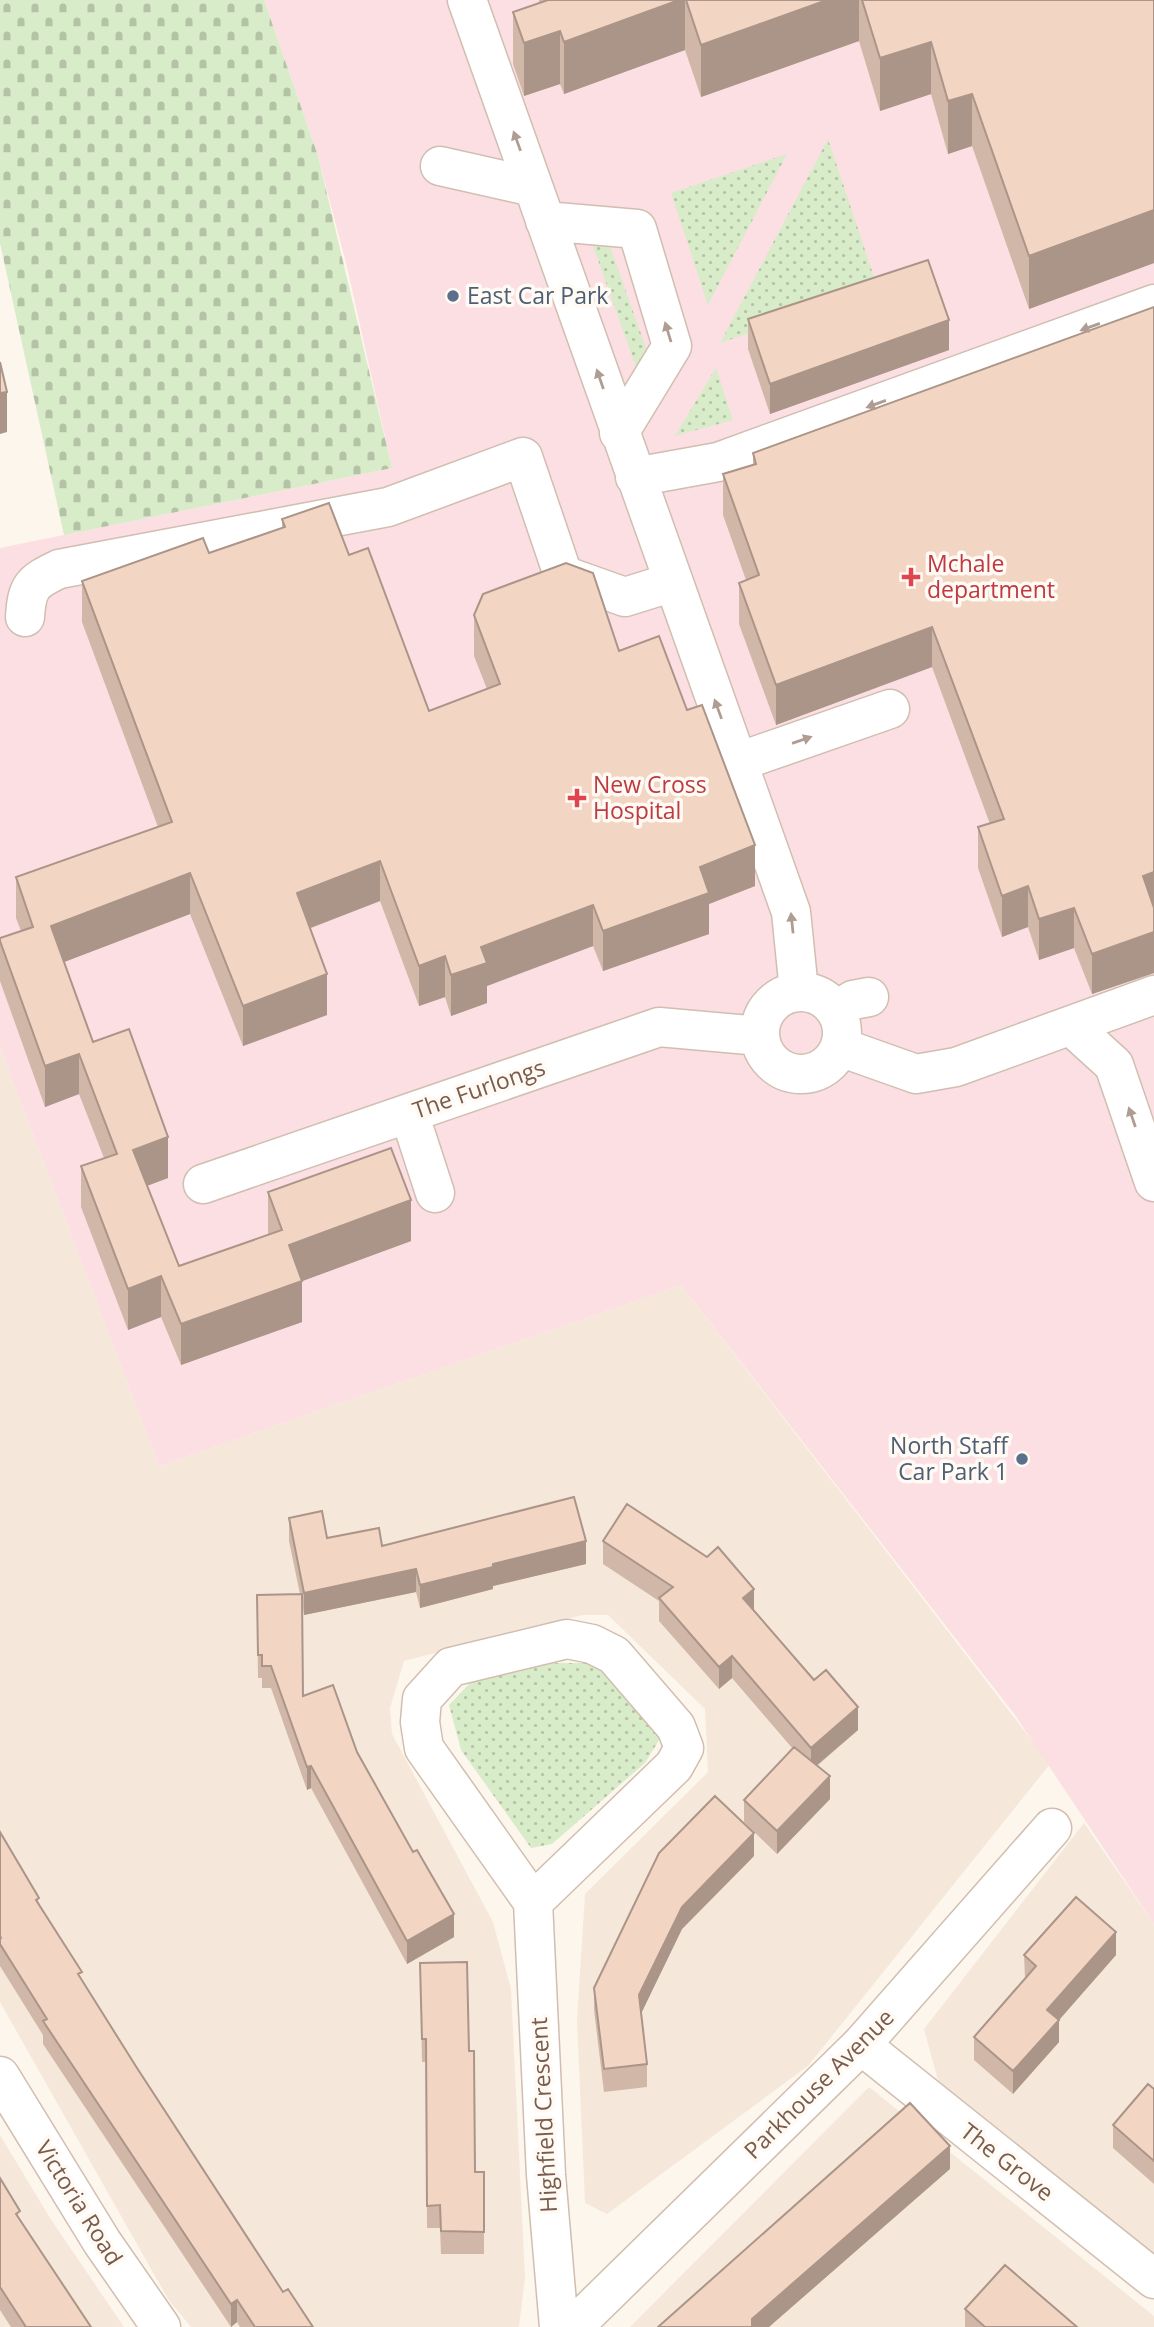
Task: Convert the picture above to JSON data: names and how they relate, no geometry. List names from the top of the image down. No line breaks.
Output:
{"streets":{"street":["The Furlongs","Parkhouse Avenue","Highfield Crescent","The Grove","Victoria Road"]},"crossings":[["Parkhouse Avenue","The Grove"]],"places":{"other":["East Car Park","North Staff Car Park 1"],"health":["Mchale department","New Cross Hospital"]}}
